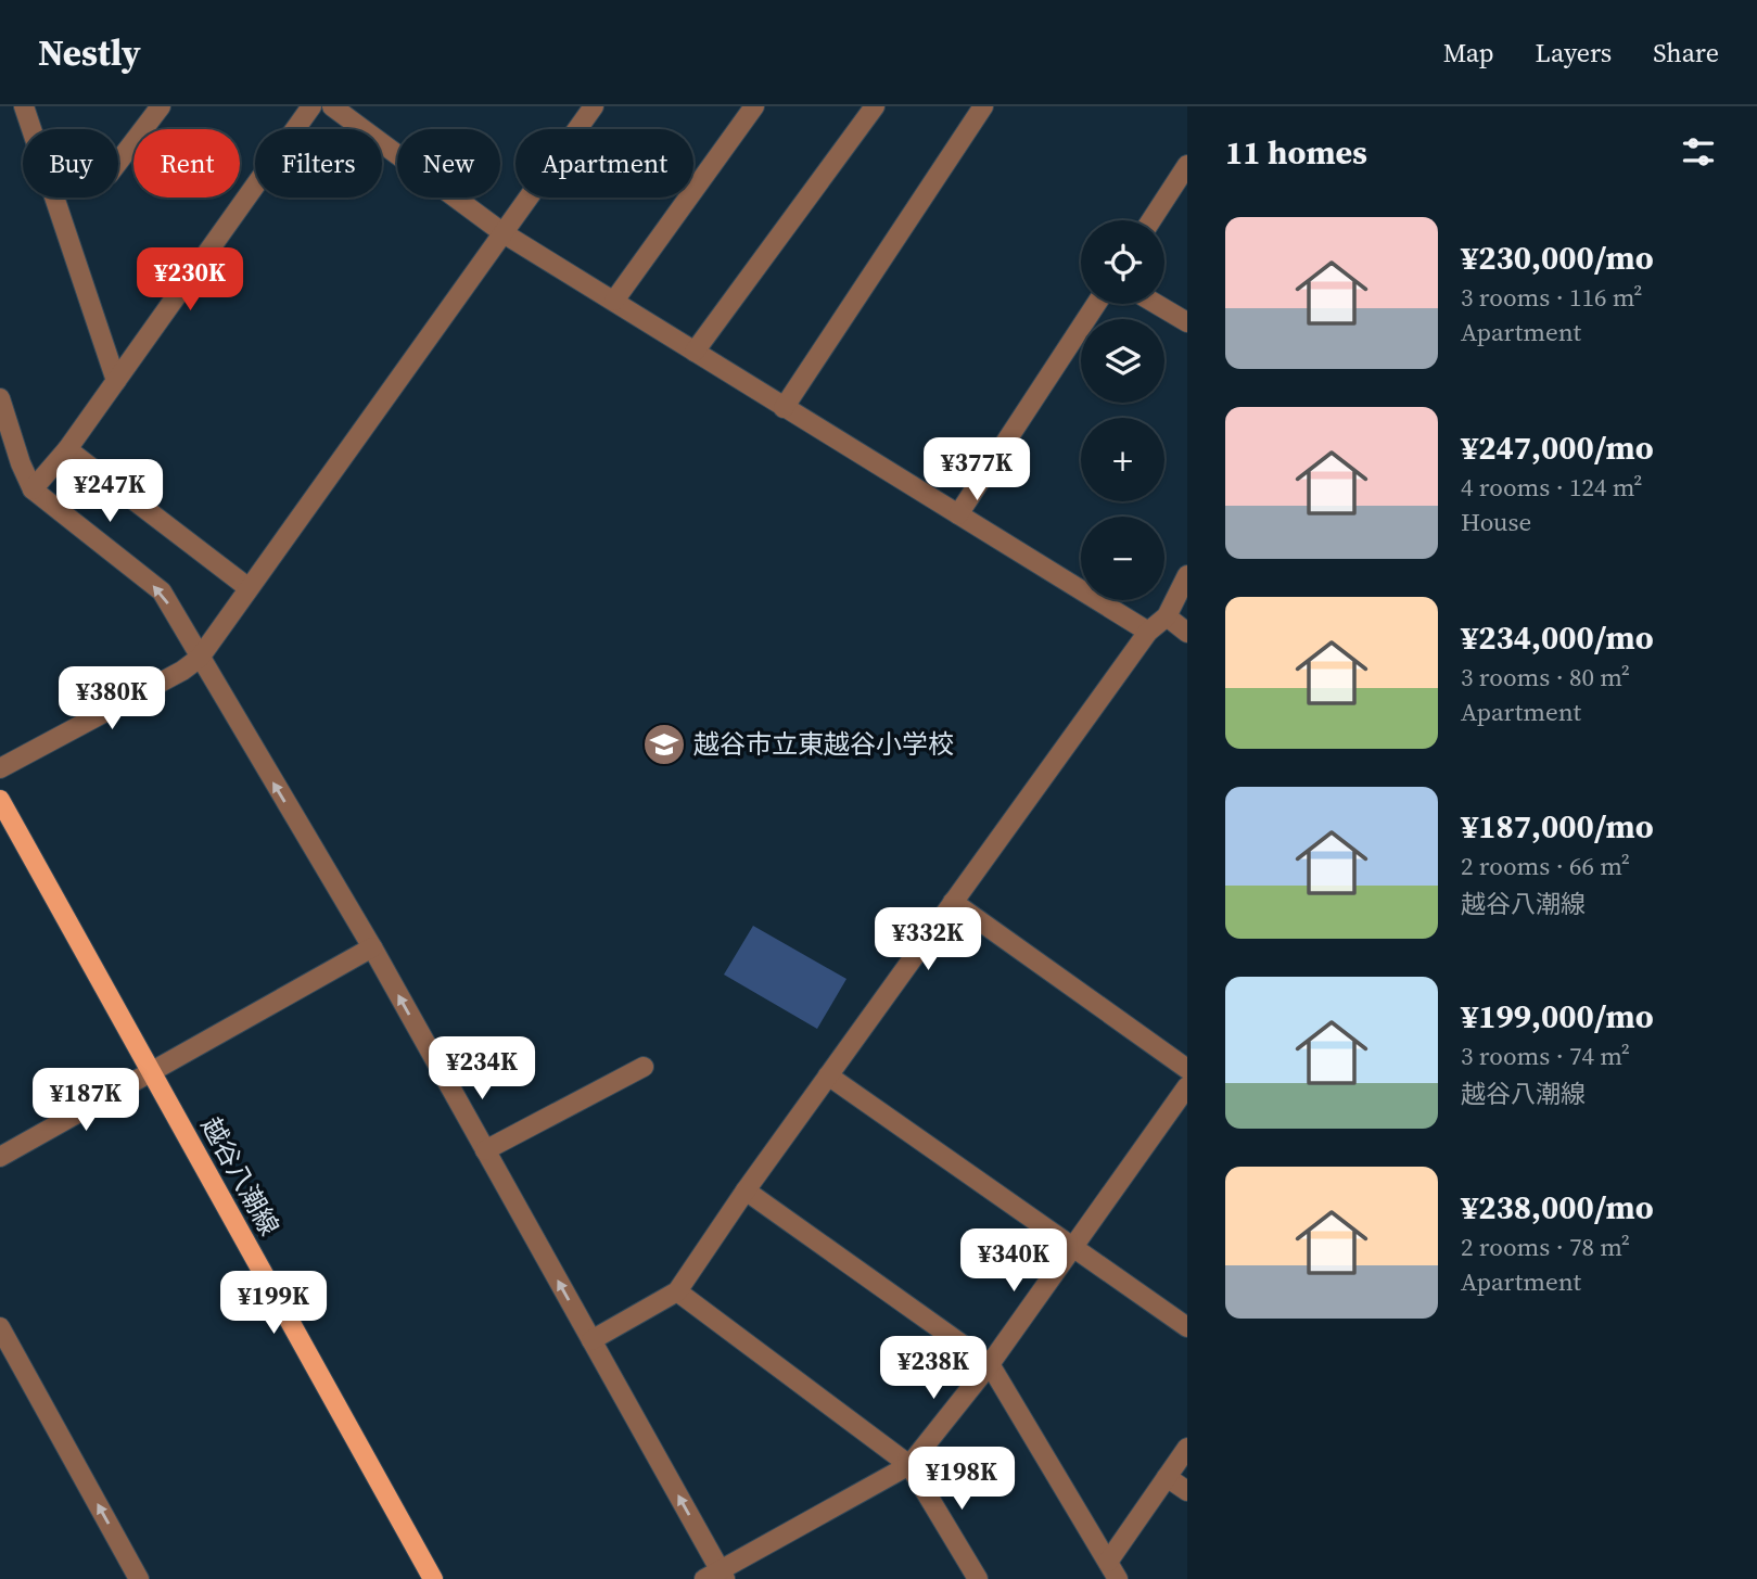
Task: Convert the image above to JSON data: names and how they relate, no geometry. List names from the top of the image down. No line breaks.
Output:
{"streets":{"main road":["越谷八潮線"]},"places":{"school or university":["越谷市立東越谷小学校"]},"page":{"header":"Nestly","nav":["Map","Layers","Share"],"heading":"11 homes","chip":["Buy","Rent","Filters","New","Apartment"],"list":[{"name":"¥230,000/mo","note":"3 rooms · 116 m² · Apartment"},{"name":"¥247,000/mo","note":"4 rooms · 124 m² · House"},{"name":"¥234,000/mo","note":"3 rooms · 80 m² · Apartment"},{"name":"¥187,000/mo","note":"2 rooms · 66 m² · 越谷八潮線"},{"name":"¥199,000/mo","note":"3 rooms · 74 m² · 越谷八潮線"},{"name":"¥238,000/mo","note":"2 rooms · 78 m² · Apartment"}],"map_buttons":["+","−"],"price":["¥230K","¥377K","¥247K","¥380K","¥332K","¥234K","¥187K","¥340K","¥199K","¥238K","¥198K"]}}
